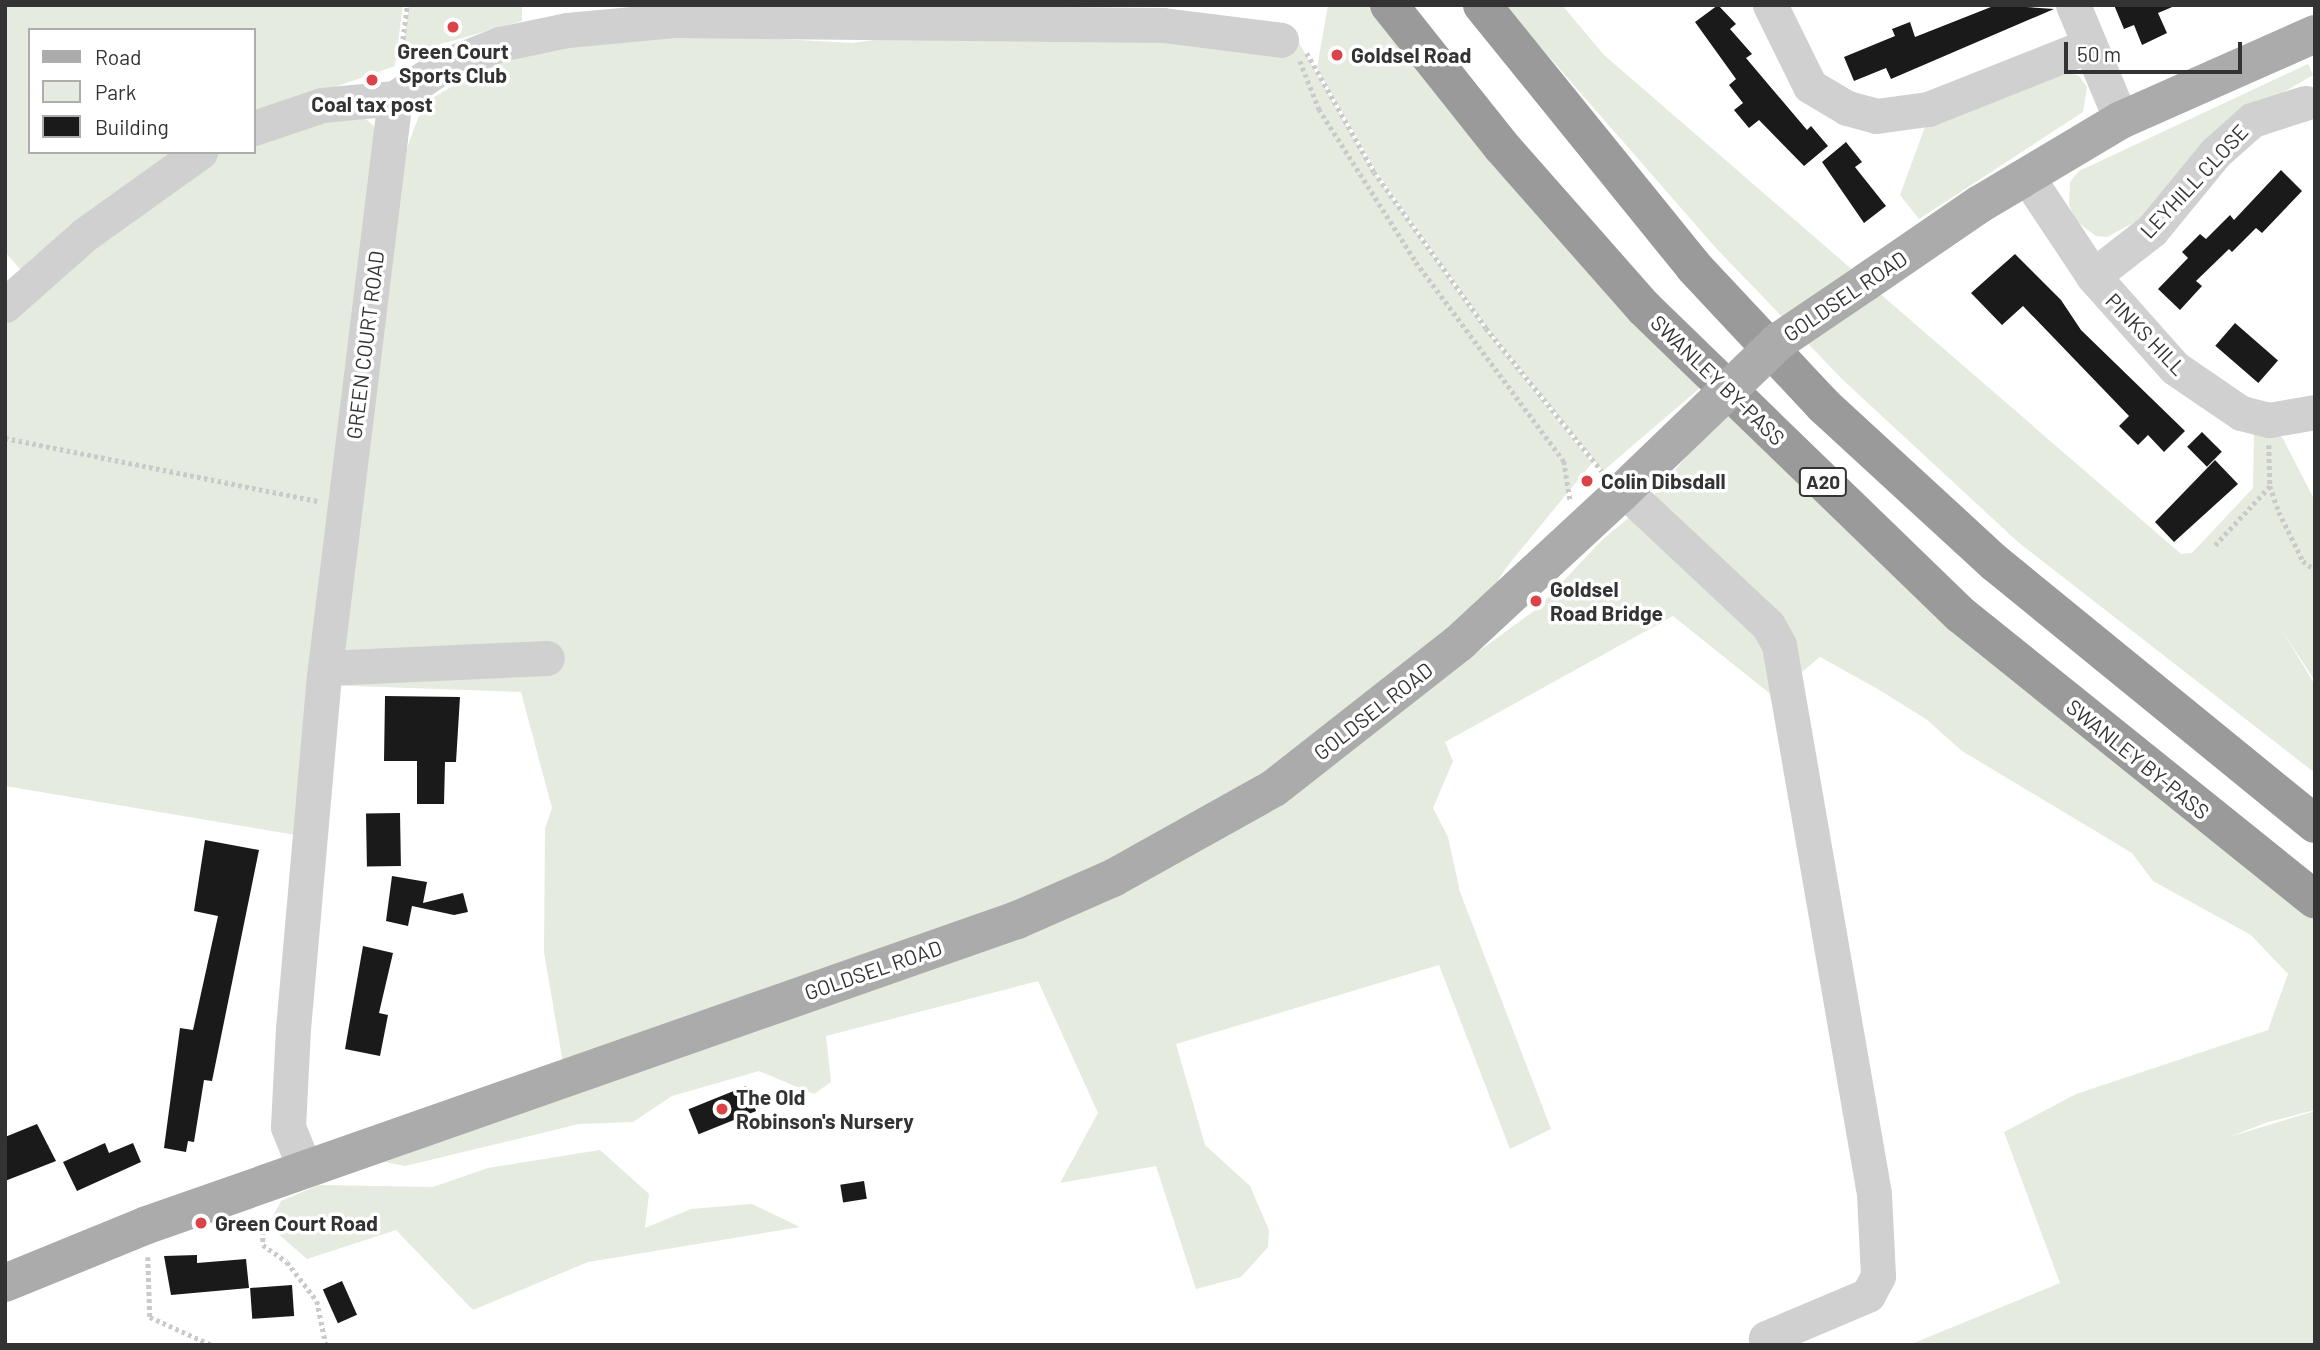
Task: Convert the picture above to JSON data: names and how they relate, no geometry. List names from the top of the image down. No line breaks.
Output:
{"streets":{"highway":["SWANLEY BY-PASS","A20"],"main road":["GOLDSEL ROAD"],"street":["LEYHILL CLOSE","PINKS HILL","GREEN COURT ROAD"]},"crossings":[["LEYHILL CLOSE","PINKS HILL"],["GOLDSEL ROAD","PINKS HILL"],["GOLDSEL ROAD","GREEN COURT ROAD"]],"places":["Green Court Sports Club","Goldsel Road","Coal tax post","Colin Dibsdall","Goldsel Road Bridge","The Old Robinson's Nursery","Green Court Road"],"legend":["Road","Park","Building"],"scale_bar":"50 m"}
